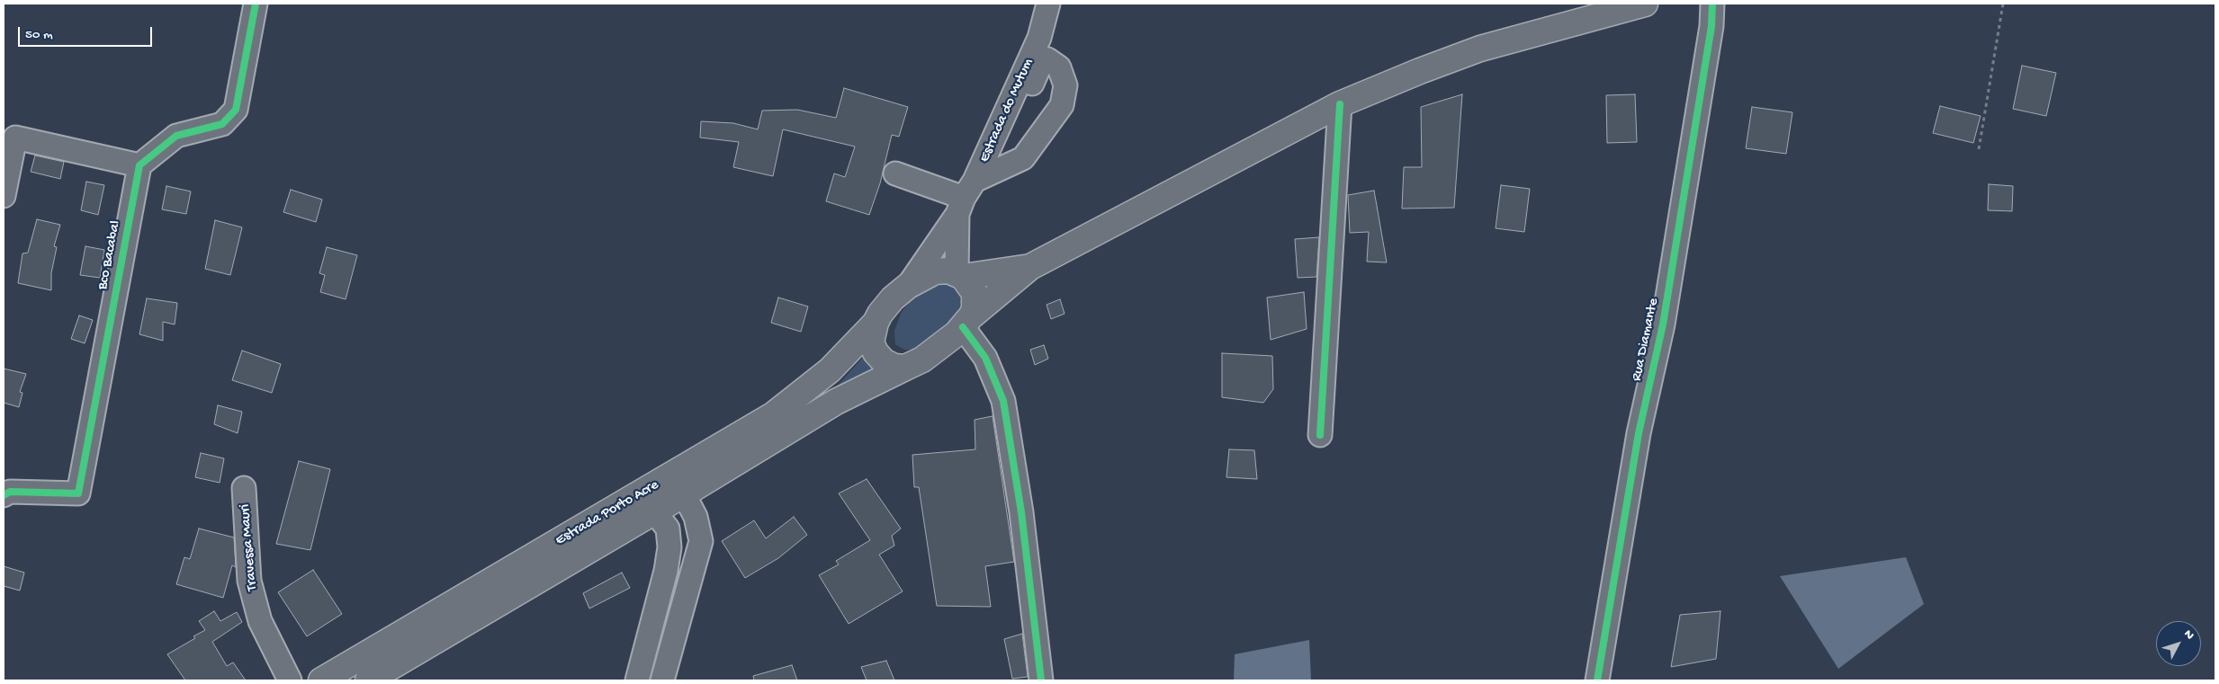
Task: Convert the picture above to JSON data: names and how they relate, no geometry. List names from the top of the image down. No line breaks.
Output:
{"streets":{"main road":["Estrada Porto Acre"],"street":["Estrada do Mutum","Bco Bacabal","Rua Diamante","Travessa Mauri"]},"crossings":[["Estrada do Mutum","Estrada Porto Acre"]],"scale_bar":"50 m","north":"top right"}
